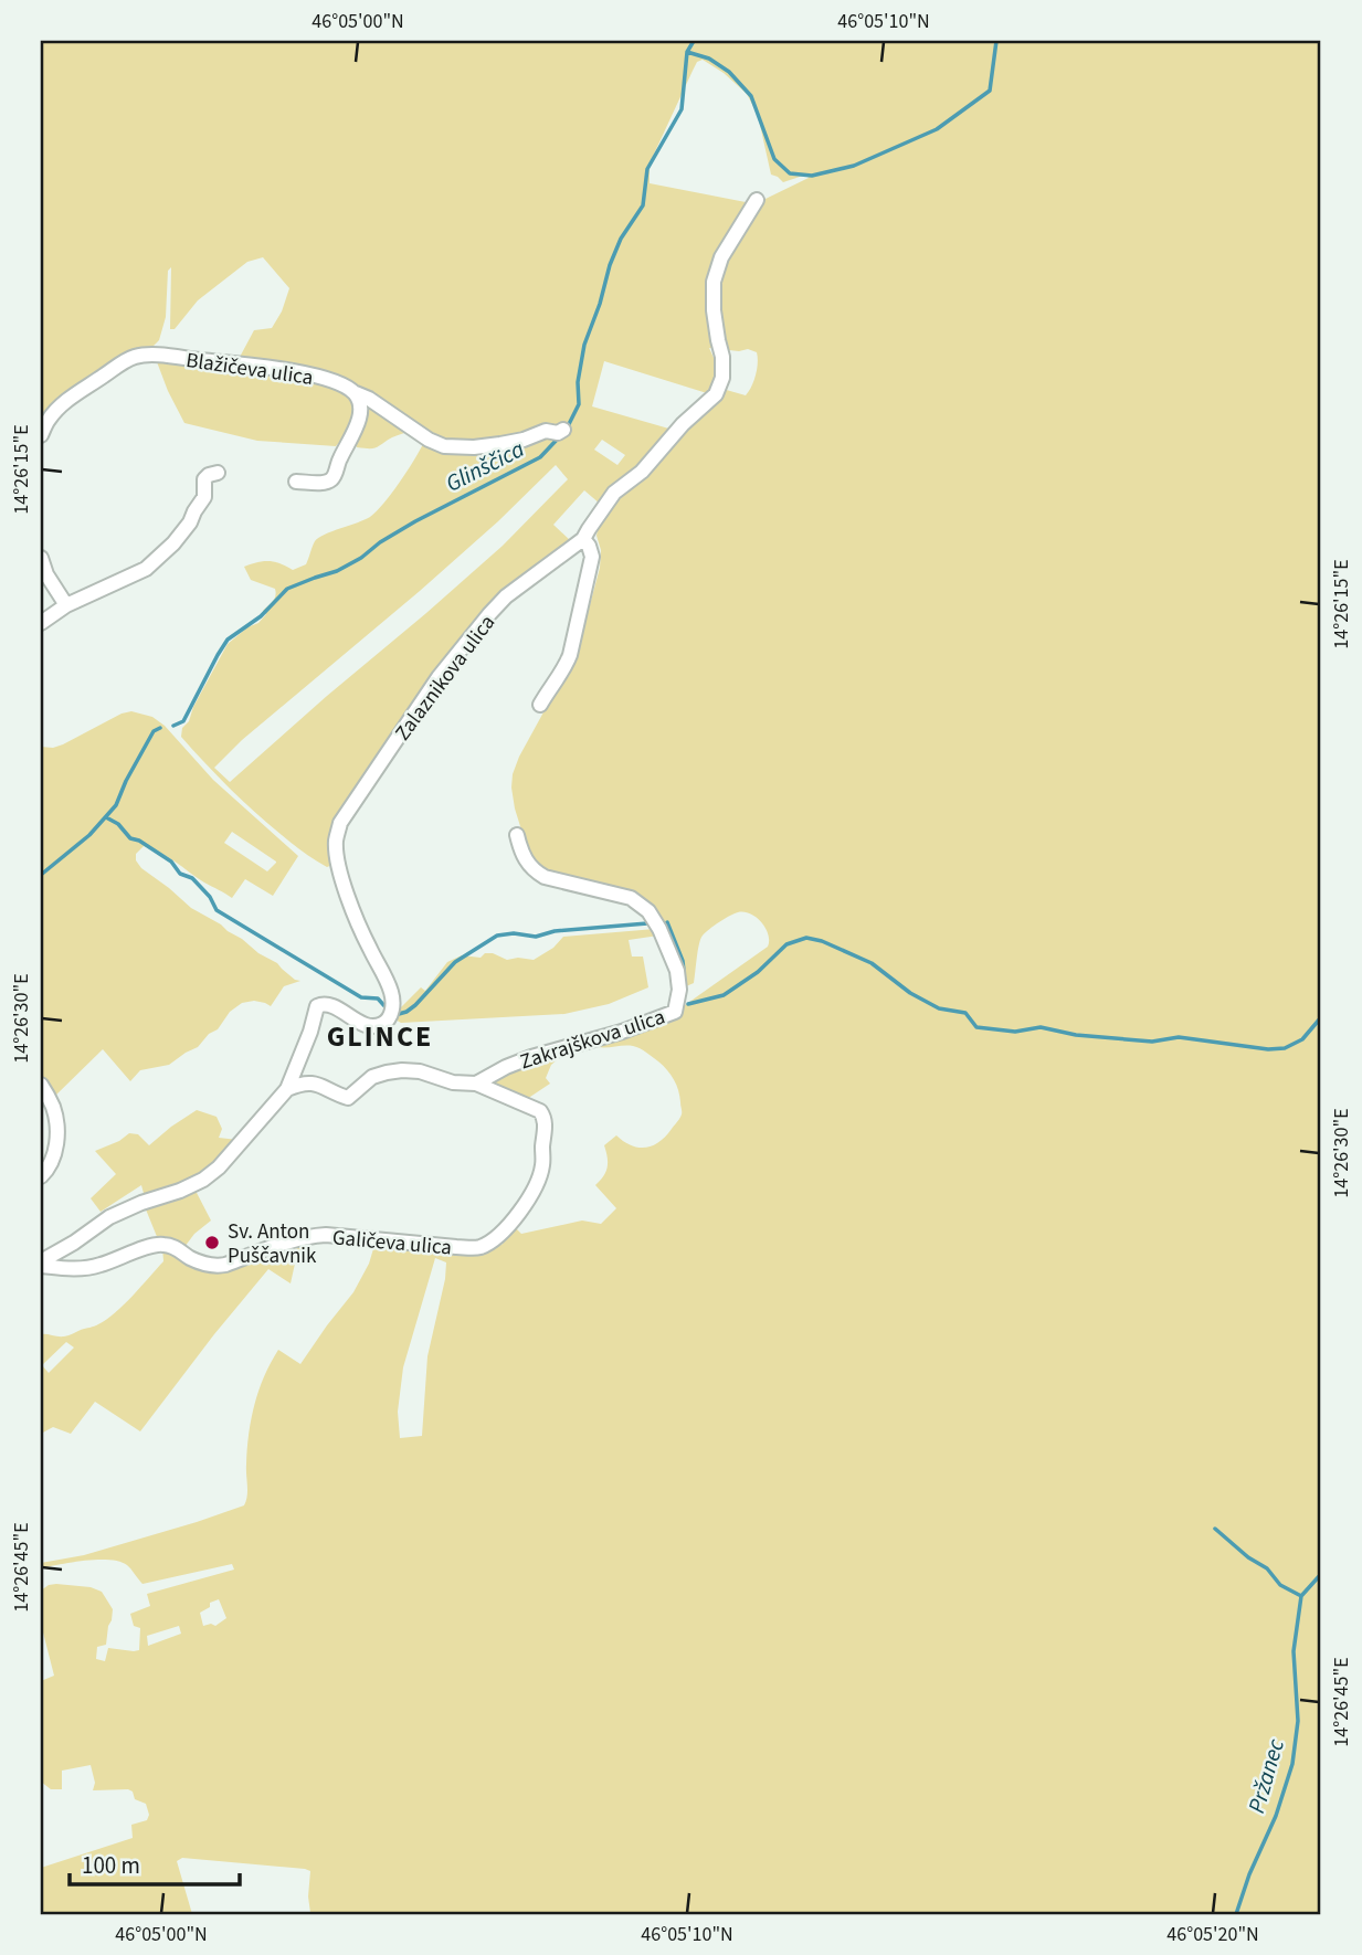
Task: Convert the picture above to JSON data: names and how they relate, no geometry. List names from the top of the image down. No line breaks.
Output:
{"streets":{"street":["Blažičeva ulica","Zalaznikova ulica","Zakrajškova ulica","Galičeva ulica"]},"crossings":[["Zakrajškova ulica","Galičeva ulica"]],"districts":["GLINCE"],"water":["Glinščica","Pržanec"],"places":["Sv. Anton Puščavnik"],"scale_bar":"100 m","coordinates":["46°05'00\"N","46°05'10\"N","14°26'15\"E","14°26'30\"E","14°26'45\"E","46°05'20\"N"]}
